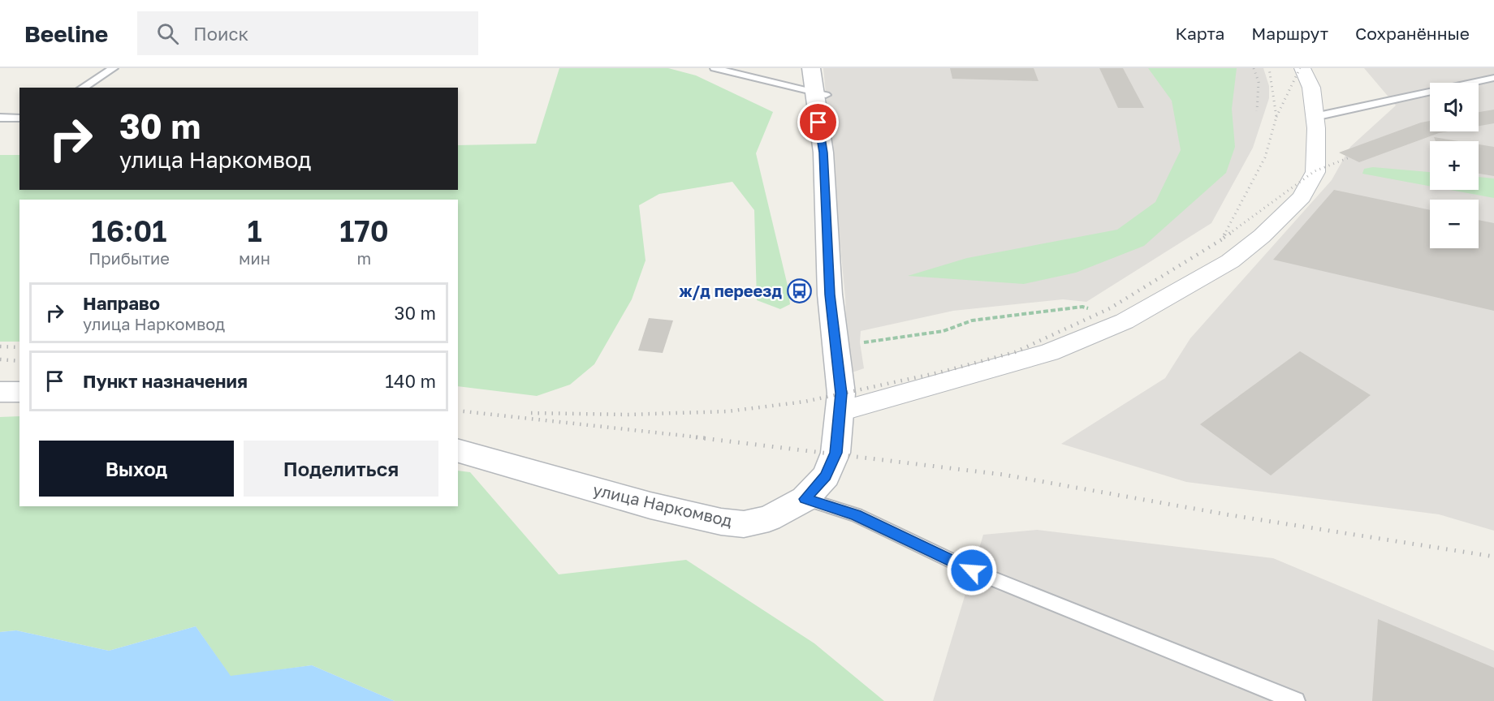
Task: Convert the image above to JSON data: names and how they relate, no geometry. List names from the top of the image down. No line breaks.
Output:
{"streets":{"street":["улица Наркомвод"]},"places":{"bus stop":["ж/д переезд"]},"page":{"header":"Beeline","search":"Поиск","nav":["Карта","Маршрут","Сохранённые"],"map_buttons":["+","−"],"turn":["30 m","улица Наркомвод"],"eta":["16:01","Прибытие","1","мин","170","m"],"list":[{"name":"Направо","note":"улица Наркомвод","value":"30 m"},{"name":"Пункт назначения","value":"140 m"}],"buttons":["Выход","Поделиться"]}}
